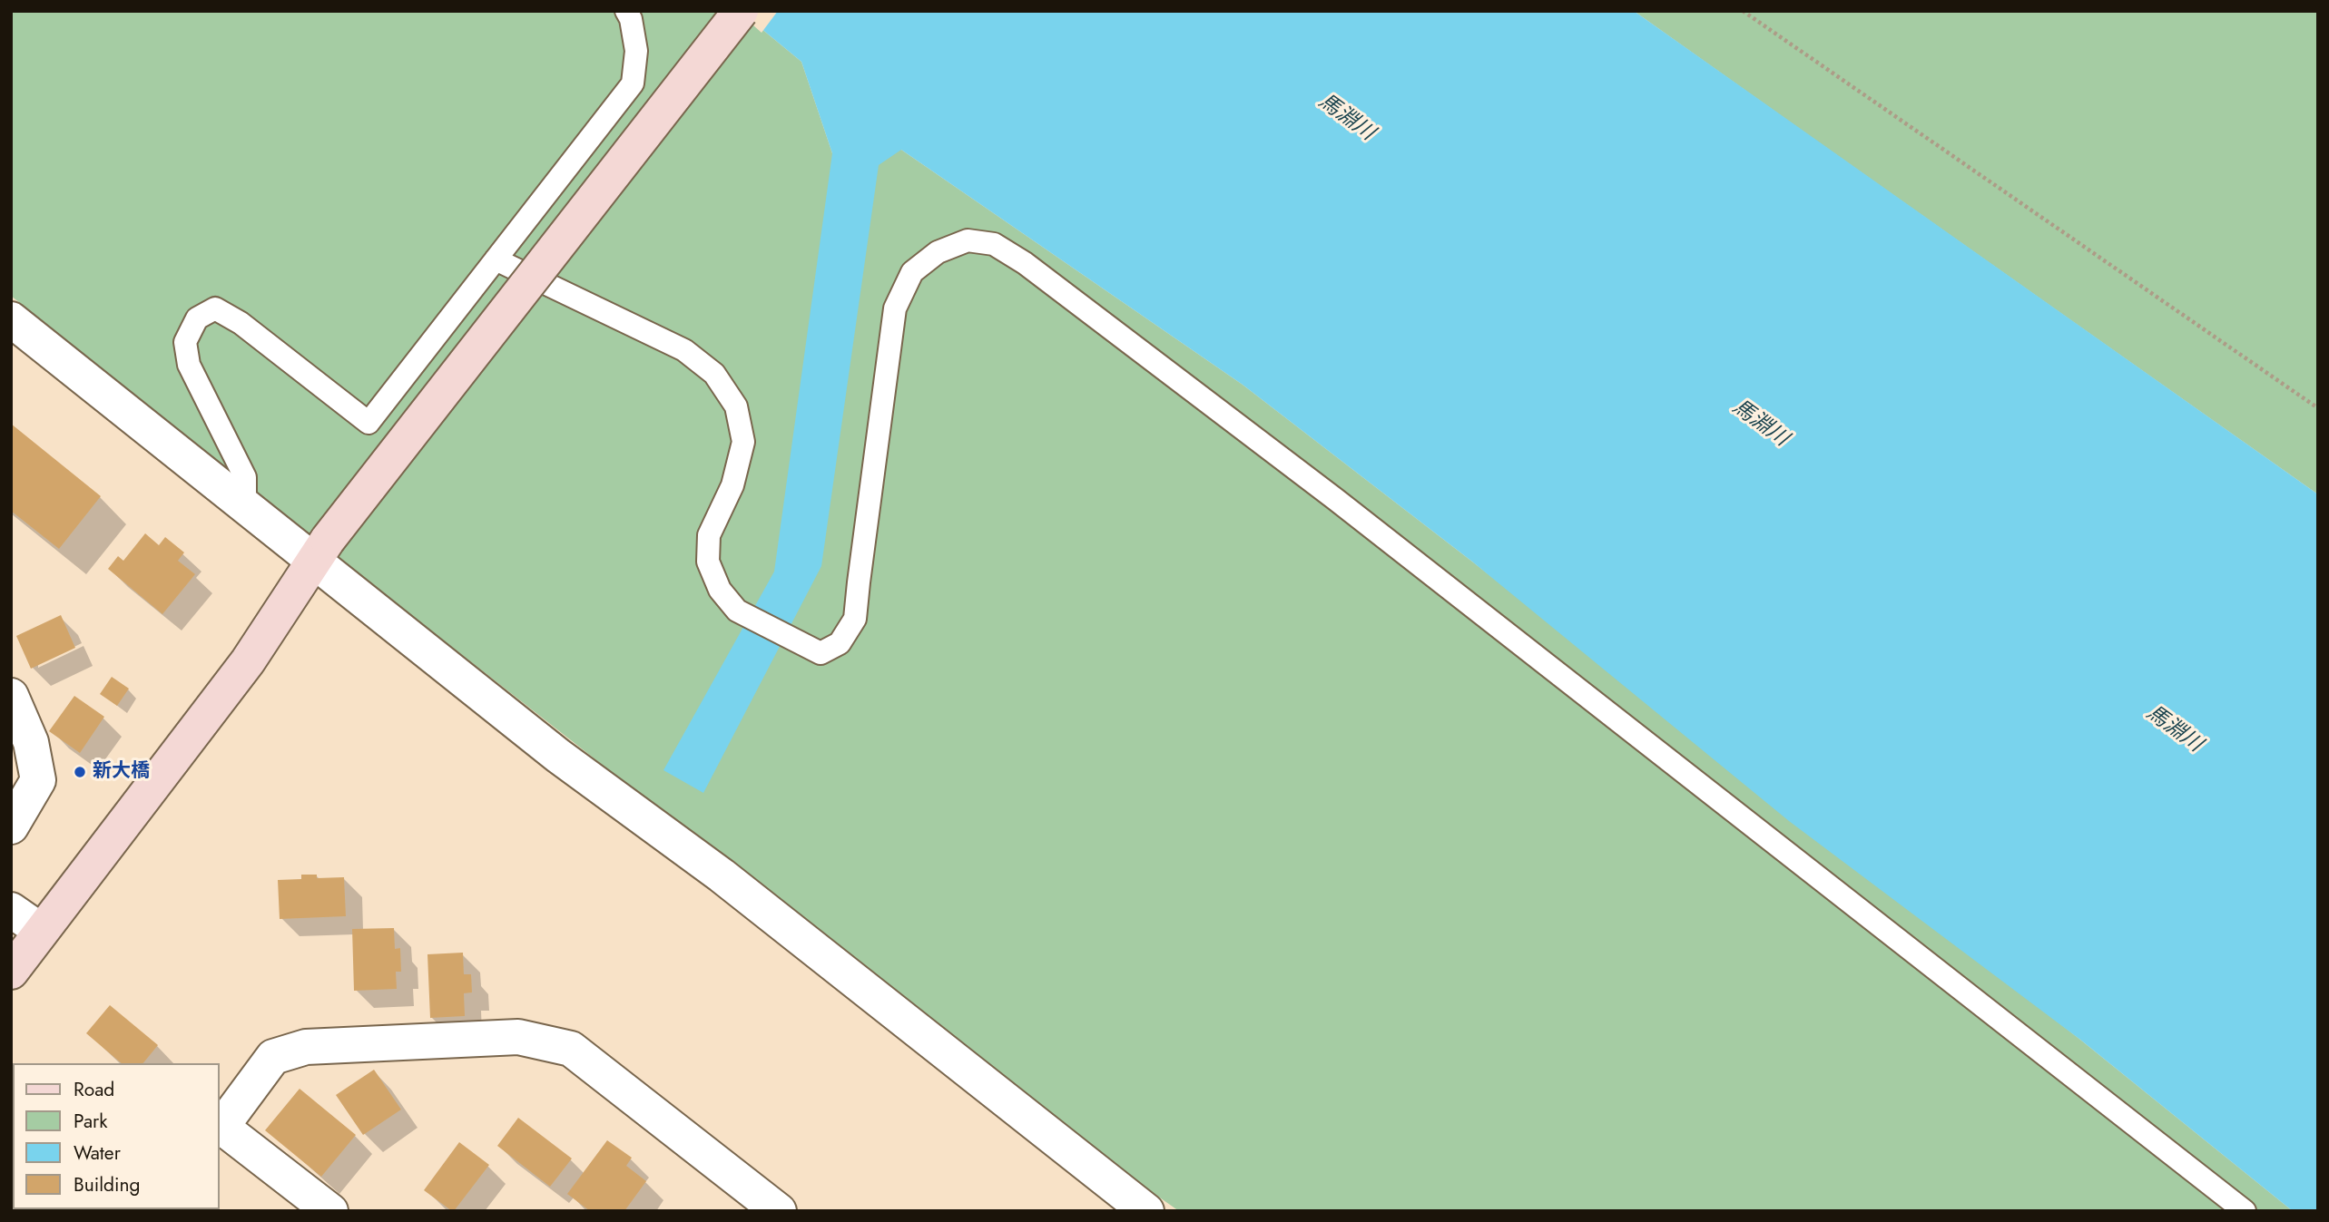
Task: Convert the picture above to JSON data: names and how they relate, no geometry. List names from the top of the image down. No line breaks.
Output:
{"water":["馬淵川"],"places":["新大橋"],"legend":["Road","Park","Water","Building"]}
